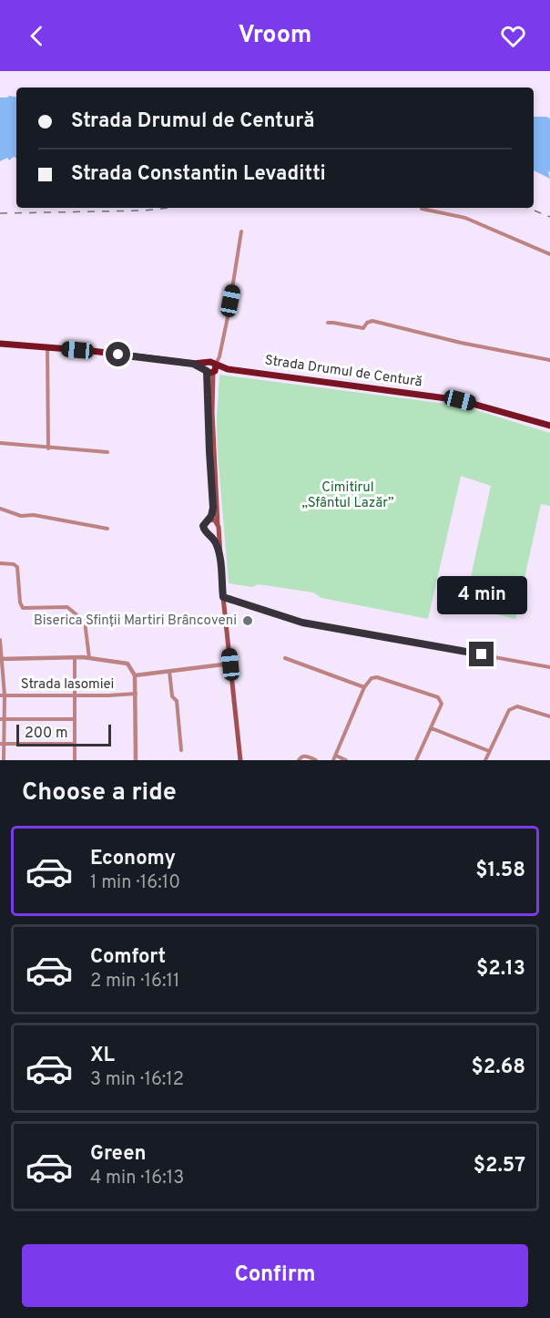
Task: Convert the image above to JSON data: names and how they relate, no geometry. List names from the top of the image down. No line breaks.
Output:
{"streets":{"highway":["Strada Drumul de Centură"],"street":["Strada Iasomiei"]},"parks":["Cimitirul „Sfântul Lazăr”"],"places":["Biserica Sfinții Martiri Brâncoveni"],"scale_bar":"200 m","page":{"header":"Vroom","banner":["Strada Drumul de Centură","Strada Constantin Levaditti"],"bubble":"4 min","scale":"200 m","heading":"Choose a ride","list":[{"name":"Economy","note":"1 min · 16:10","value":"$1.58"},{"name":"Comfort","note":"2 min · 16:11","value":"$2.13"},{"name":"XL","note":"3 min · 16:12","value":"$2.68"},{"name":"Green","note":"4 min · 16:13","value":"$2.57"}],"buttons":"Confirm"}}
